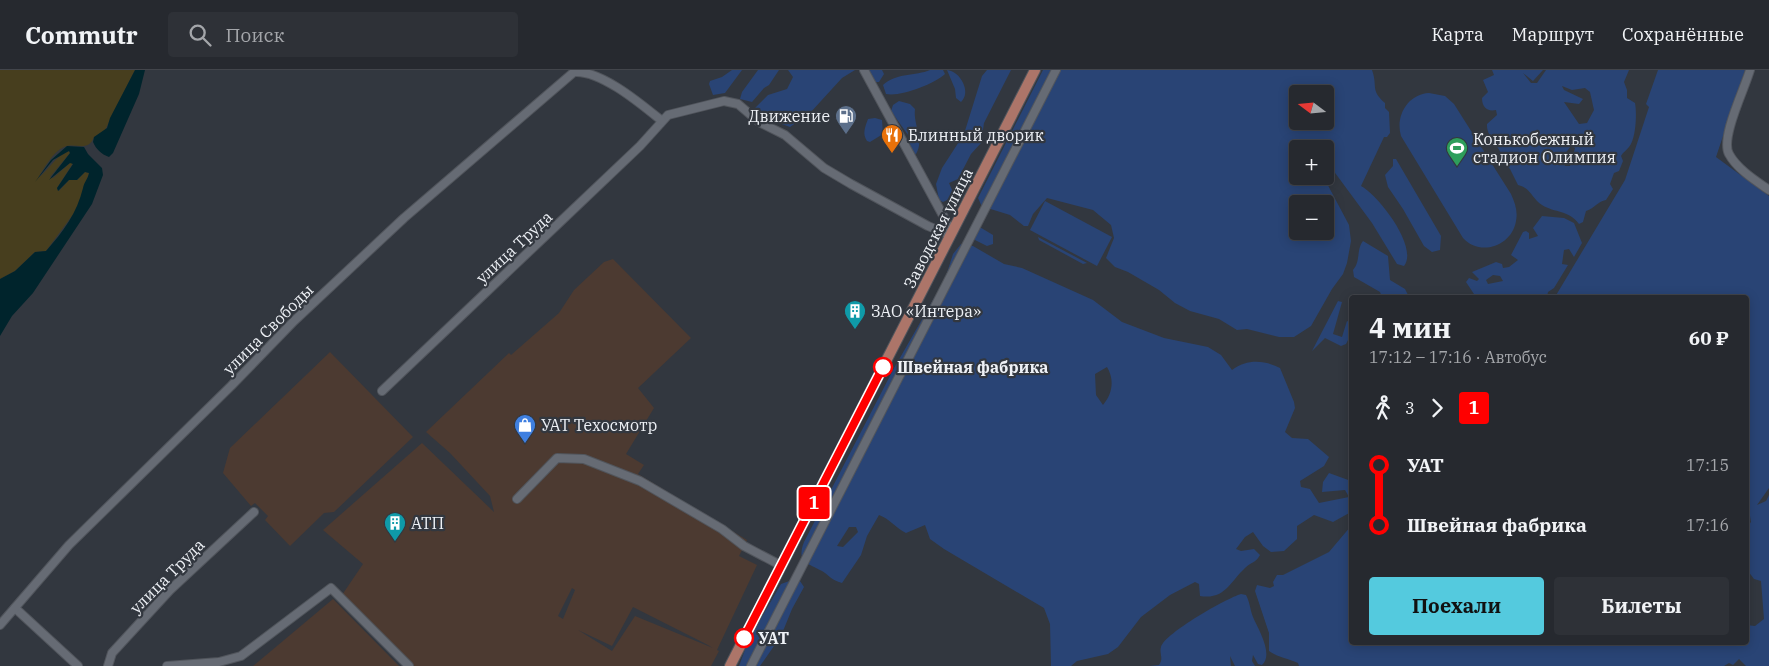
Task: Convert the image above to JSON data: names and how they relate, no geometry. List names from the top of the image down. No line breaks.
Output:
{"streets":{"main road":["Заводская улица"],"street":["улица Труда","улица Свободы"]},"places":{"fuel station":["Движение"],"restaurant":["Блинный дворик"],"sports":["Конькобежный стадион Олимпия"],"building":["ЗАО «Интера»","АТП"],"other":["Швейная фабрика","УАТ"],"shop":["УАТ Техосмотр"]},"lines":["bus line 1"],"north":"left","page":{"header":"Commutr","search":"Поиск","nav":["Карта","Маршрут","Сохранённые"],"on_map":"1","map_buttons":["+","−"],"heading":["4 мин","17:12 – 17:16 · Автобус","60 ₽"],"legs":["3","1"],"list":[{"name":"УАТ","value":"17:15"},{"name":"Швейная фабрика","value":"17:16"}],"buttons":["Поехали","Билеты"]}}
